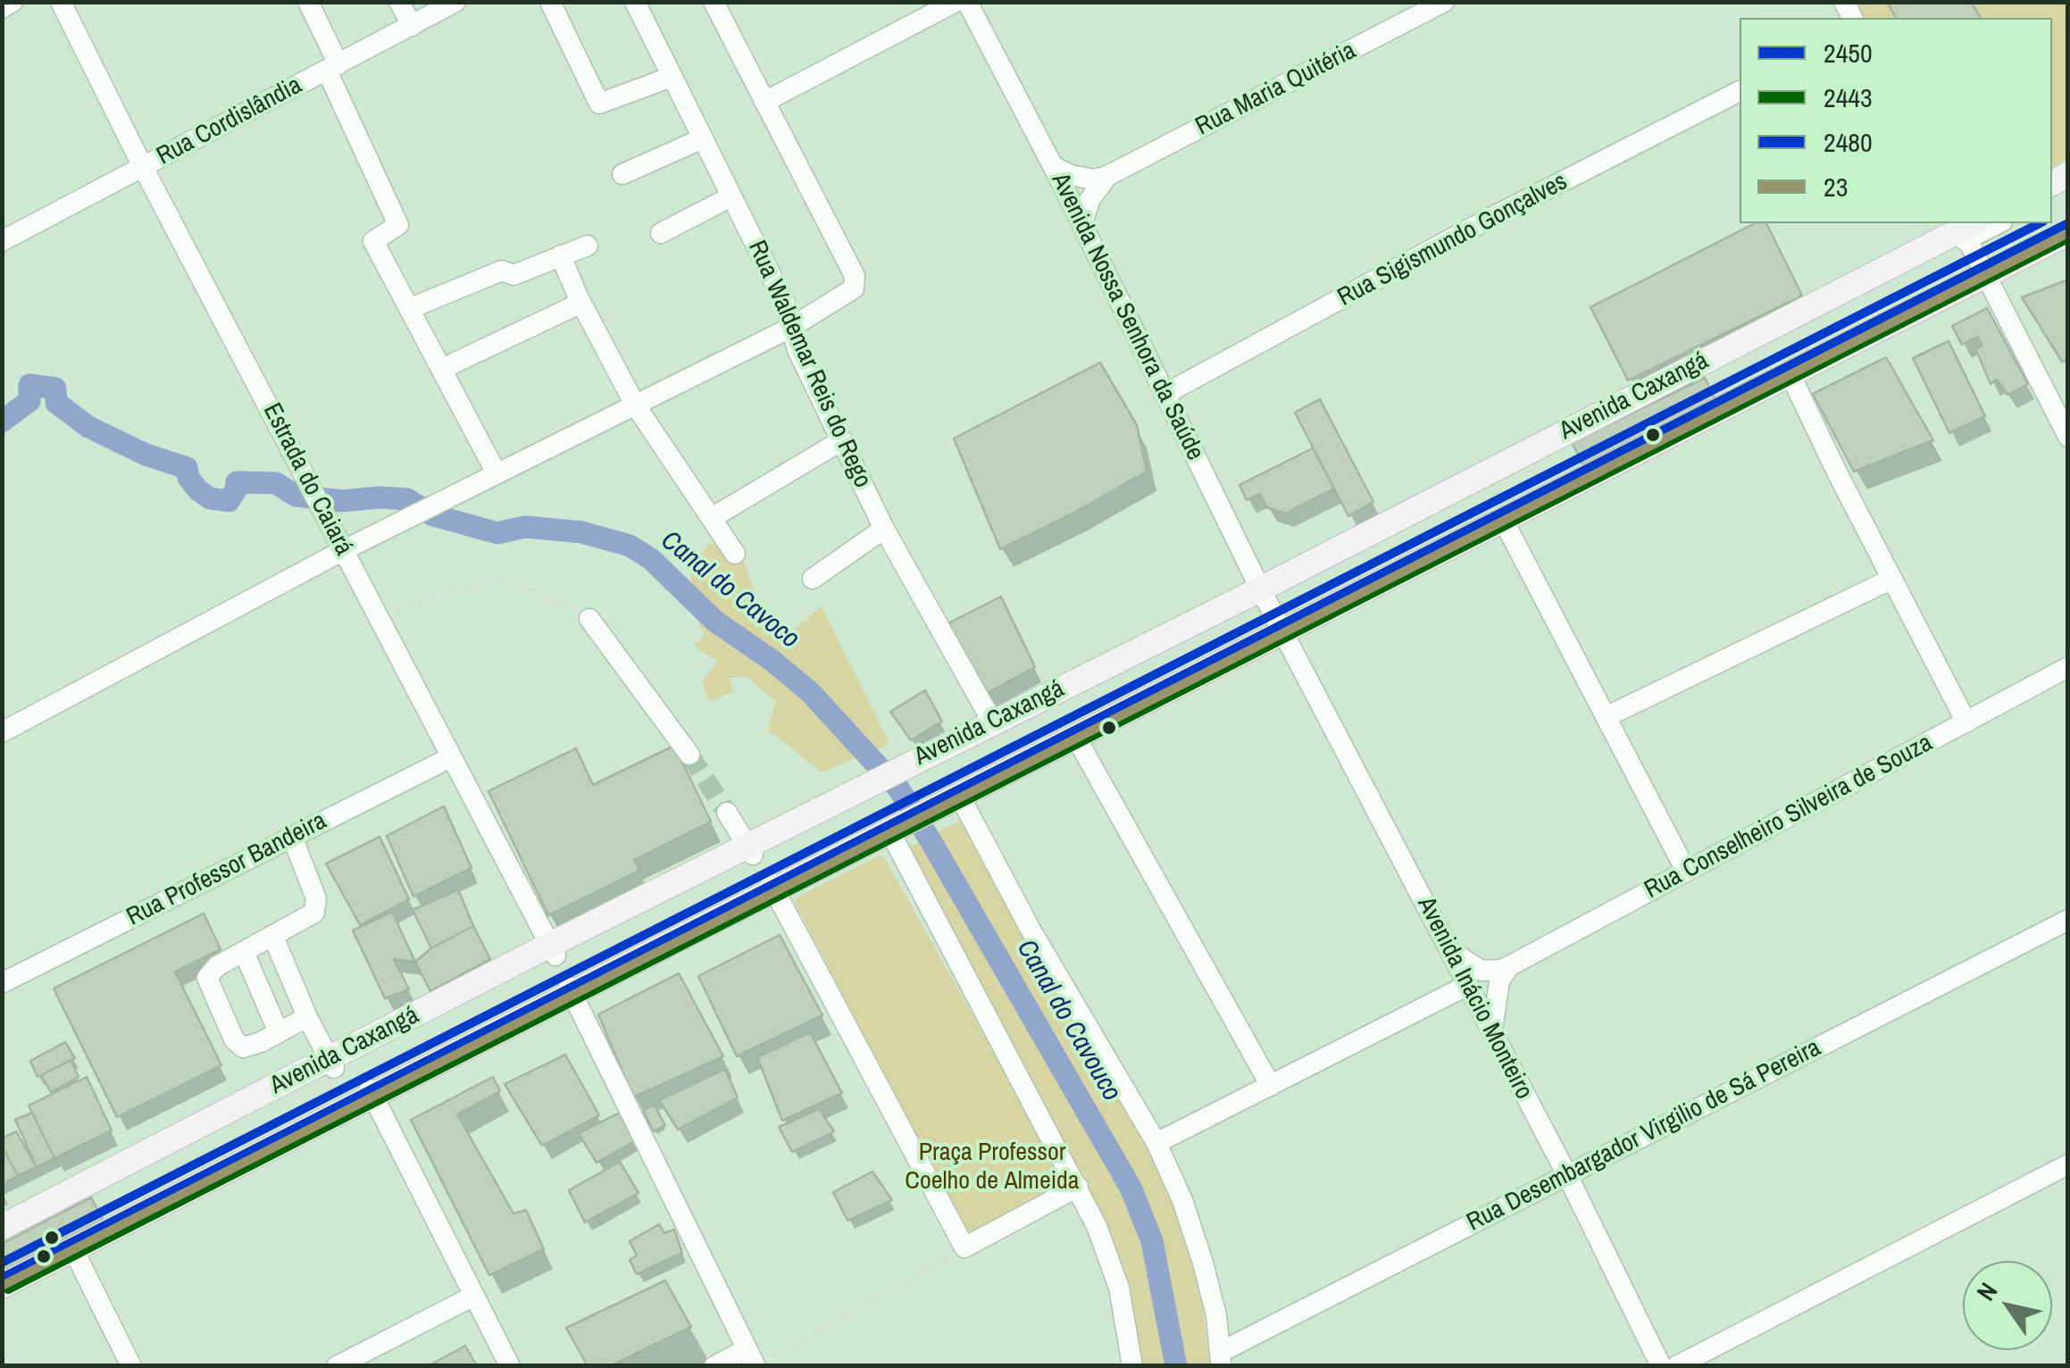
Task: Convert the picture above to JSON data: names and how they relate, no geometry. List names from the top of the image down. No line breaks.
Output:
{"streets":{"main road":["Avenida Caxangá"],"street":["Rua Maria Quitéria","Rua Cordislândia","Rua Sigismundo Gonçalves","Avenida Nossa Senhora da Saúde","Rua Waldemar Reis do Rego","Estrada do Caiará","Rua Conselheiro Silveira de Souza","Rua Professor Bandeira","Avenida Inácio Monteiro","Rua Desembargador Virgilio de Sá Pereira"]},"crossings":[["Rua Cordislândia","Estrada do Caiará"],["Rua Sigismundo Gonçalves","Avenida Nossa Senhora da Saúde"],["Avenida Nossa Senhora da Saúde","Avenida Caxangá"],["Avenida Nossa Senhora da Saúde","Avenida Inácio Monteiro"],["Rua Waldemar Reis do Rego","Avenida Caxangá"],["Avenida Caxangá","Estrada do Caiará"],["Avenida Caxangá","Avenida Inácio Monteiro"],["Estrada do Caiará","Rua Professor Bandeira"],["Avenida Inácio Monteiro","Rua Desembargador Virgilio de Sá Pereira"]],"water":["Canal do Cavoco","Canal do Cavouco"],"parks":["Praça Professor Coelho de Almeida"],"lines":["transit line 2450","transit line 2480","transit line 23","transit line 2443"],"legend":["2450","2443","2480","23"],"north":"top left"}
